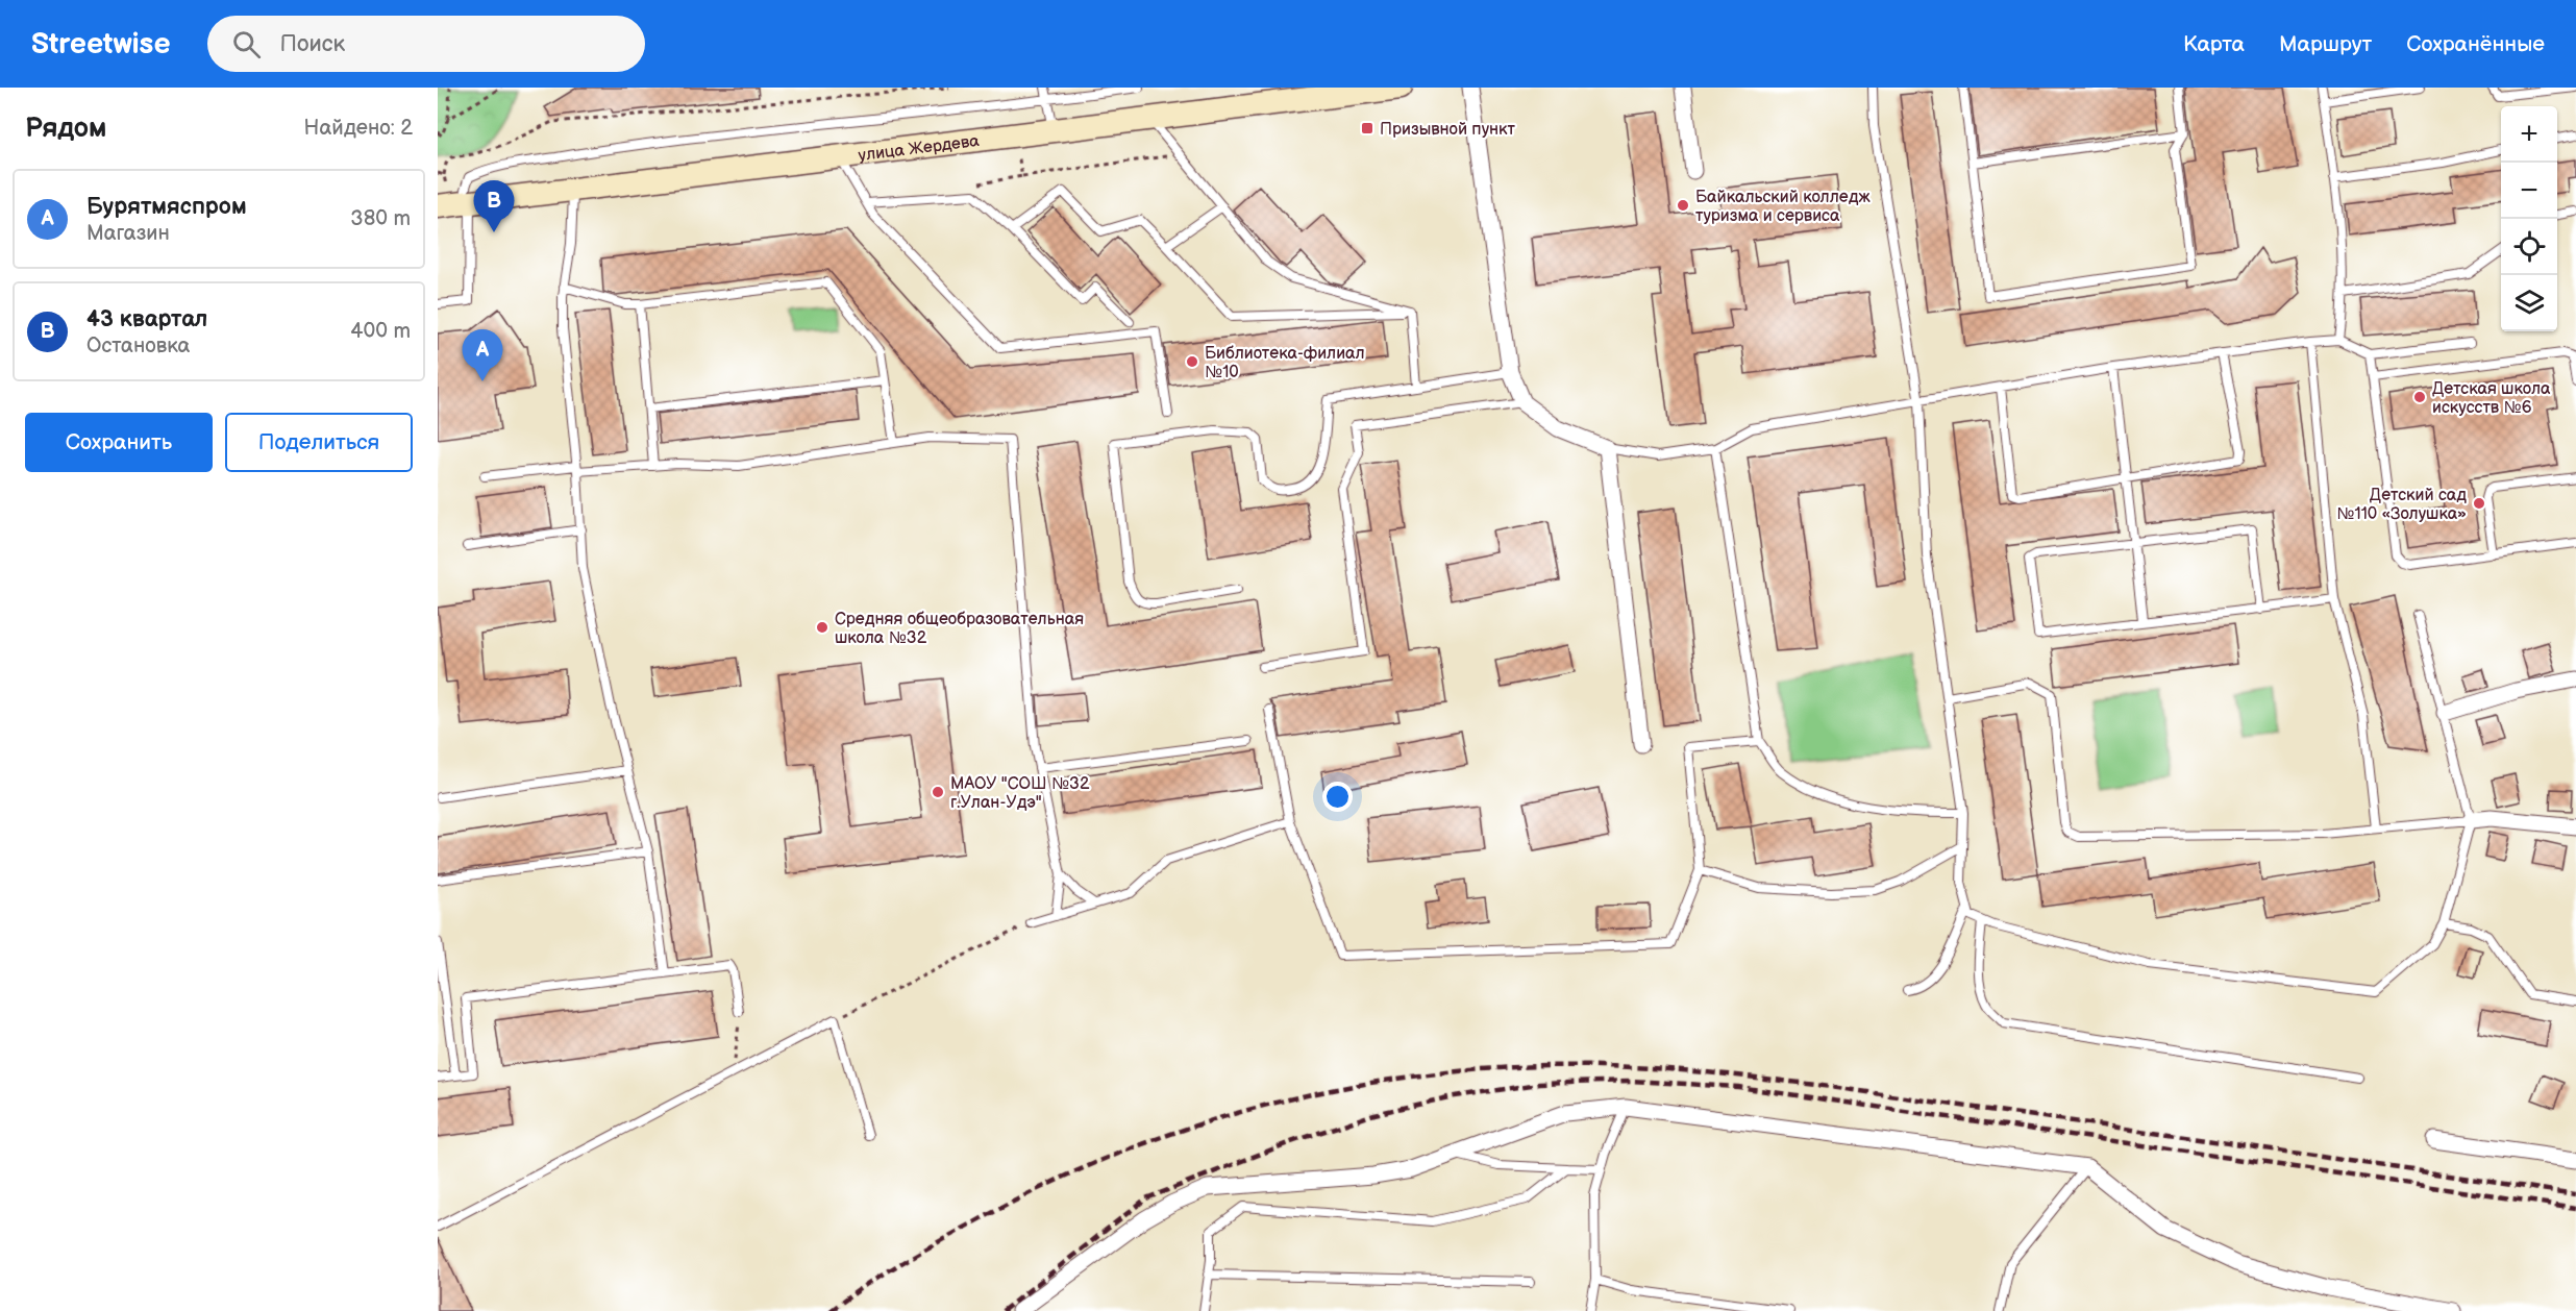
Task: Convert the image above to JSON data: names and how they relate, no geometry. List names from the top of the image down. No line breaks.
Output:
{"streets":{"main road":["улица Жердева"]},"places":{"transit":["Призывной пункт"],"other":["Байкальский колледж туризма и сервиса","Библиотека-филиал №10","Детская школа искусств №6","Детский сад №110 «Золушка»","Средняя общеобразовательная школа №32","МАОУ \"СОШ №32 г.Улан-Удэ\""]},"page":{"header":"Streetwise","search":"Поиск","nav":["Карта","Маршрут","Сохранённые"],"heading":["Рядом","Найдено: 2"],"map_buttons":["+","−"],"list":[{"mark":"A","name":"Бурятмяспром","note":"Магазин","value":"380 m"},{"mark":"B","name":"43 квартал","note":"Остановка","value":"400 m"}],"pins":["B","A"],"buttons":["Сохранить","Поделиться"]}}
